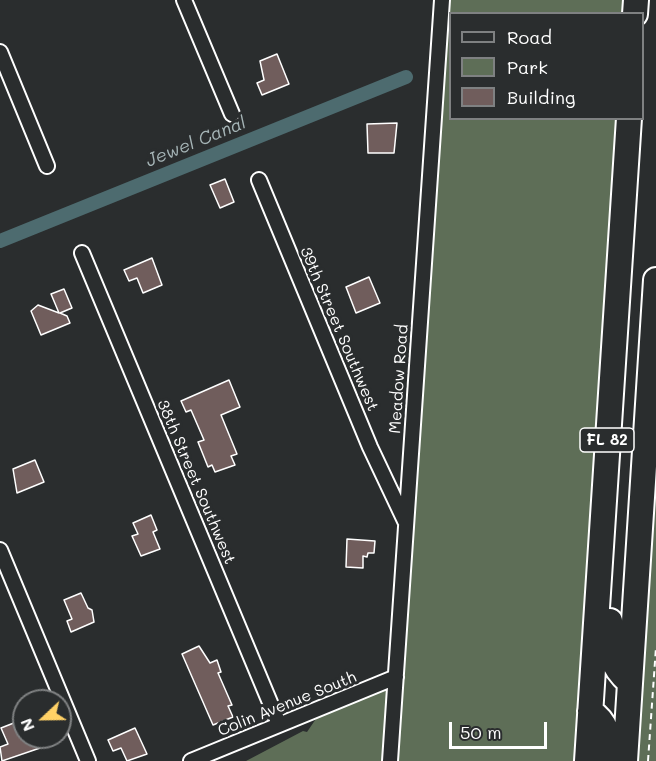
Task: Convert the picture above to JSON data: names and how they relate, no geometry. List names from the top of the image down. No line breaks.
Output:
{"streets":{"highway":["FL 82"],"street":["39th Street Southwest","Meadow Road","38th Street Southwest","Colin Avenue South"]},"crossings":[["39th Street Southwest","Meadow Road"],["Meadow Road","Colin Avenue South"],["38th Street Southwest","Colin Avenue South"]],"water":["Jewel Canal"],"legend":["Road","Park","Building"],"scale_bar":"50 m","north":"left"}
